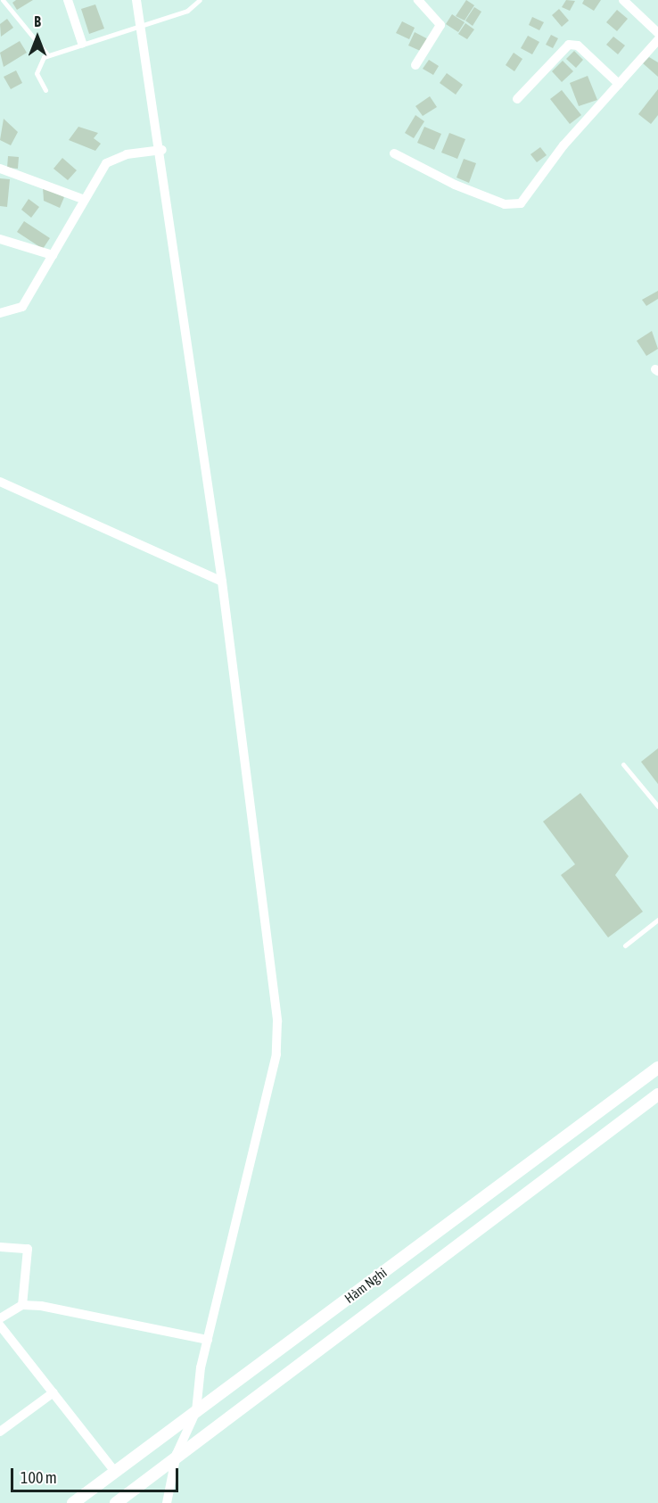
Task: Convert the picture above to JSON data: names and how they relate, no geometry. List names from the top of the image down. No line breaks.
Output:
{"streets":{"main road":["Hàm Nghi"]},"scale_bar":"100 m","north":"top"}
